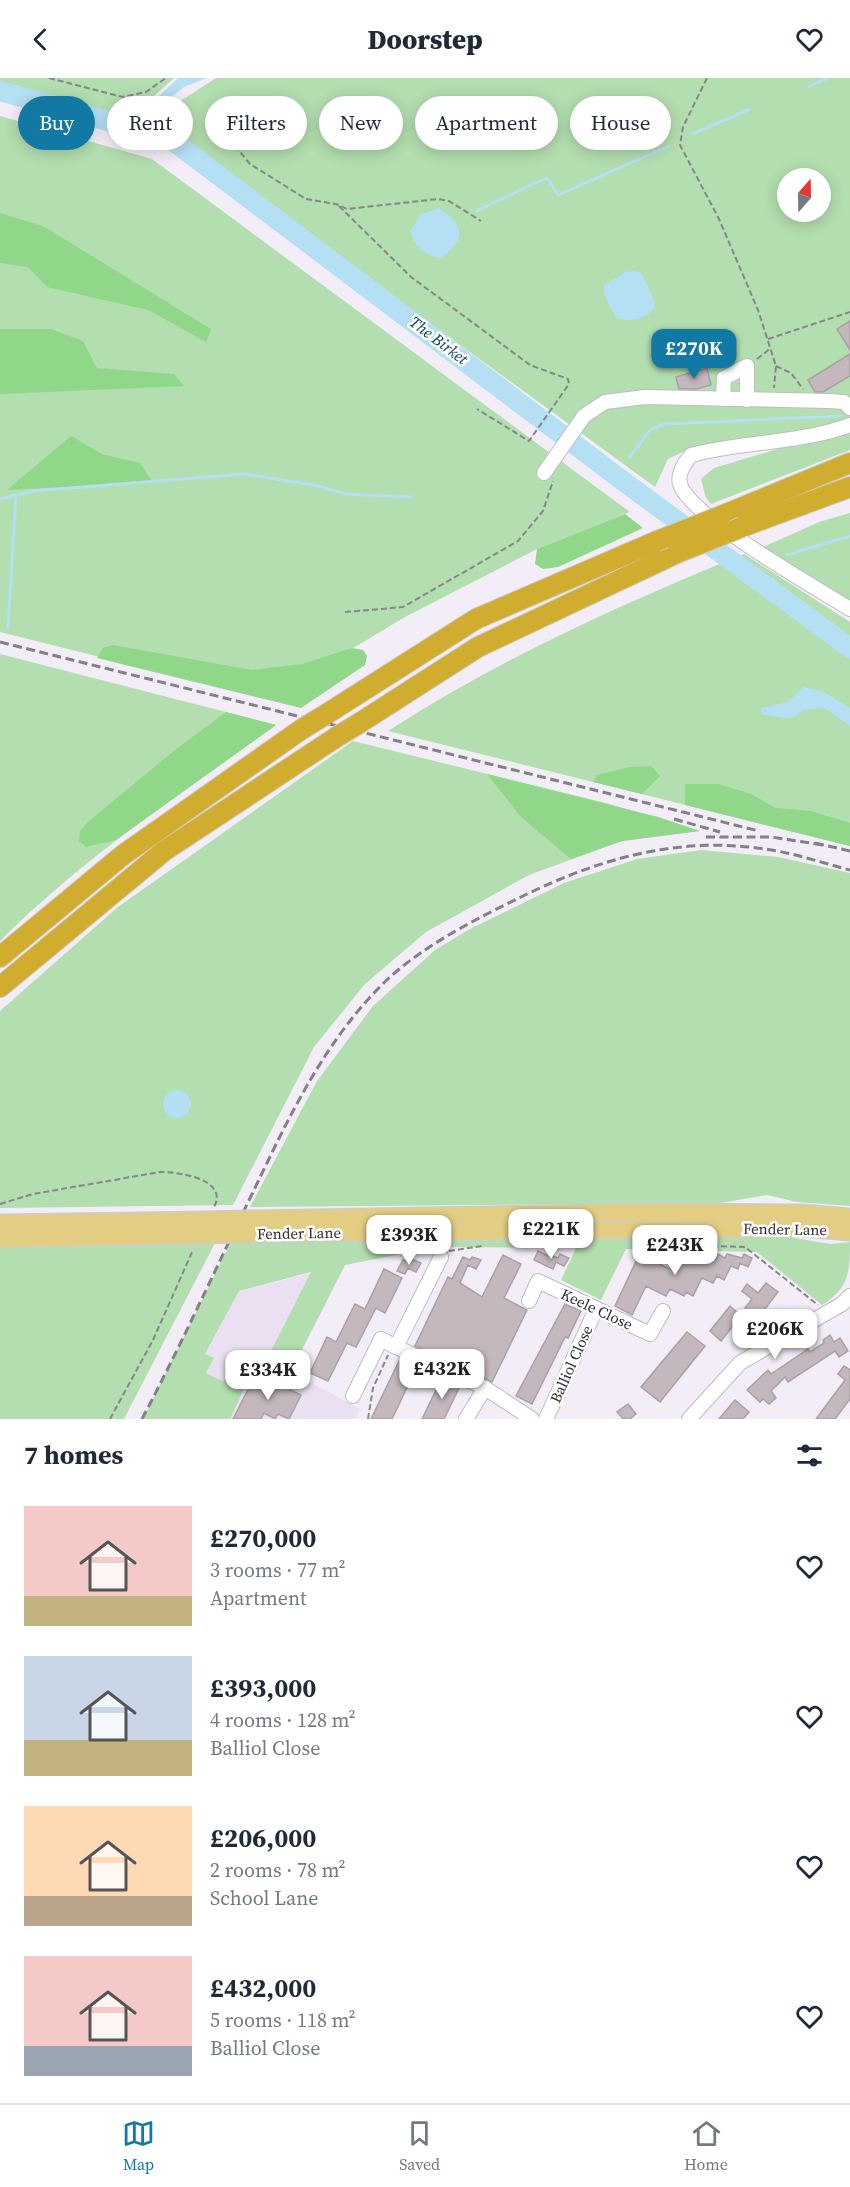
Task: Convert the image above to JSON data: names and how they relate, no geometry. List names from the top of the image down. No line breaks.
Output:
{"streets":{"main road":["Fender Lane"],"street":["Keele Close","Balliol Close"]},"crossings":[["Keele Close","Balliol Close"]],"water":["The Birket"],"north":"top","page":{"header":"Doorstep","chip":["Buy","Rent","Filters","New","Apartment","House"],"price":["£270K","£221K","£393K","£243K","£206K","£432K","£334K"],"heading":"7 homes","list":[{"name":"£270,000","note":"3 rooms · 77 m² · Apartment"},{"name":"£393,000","note":"4 rooms · 128 m² · Balliol Close"},{"name":"£206,000","note":"2 rooms · 78 m² · School Lane"},{"name":"£432,000","note":"5 rooms · 118 m² · Balliol Close"}],"tabs":["Map","Saved","Home"]}}
